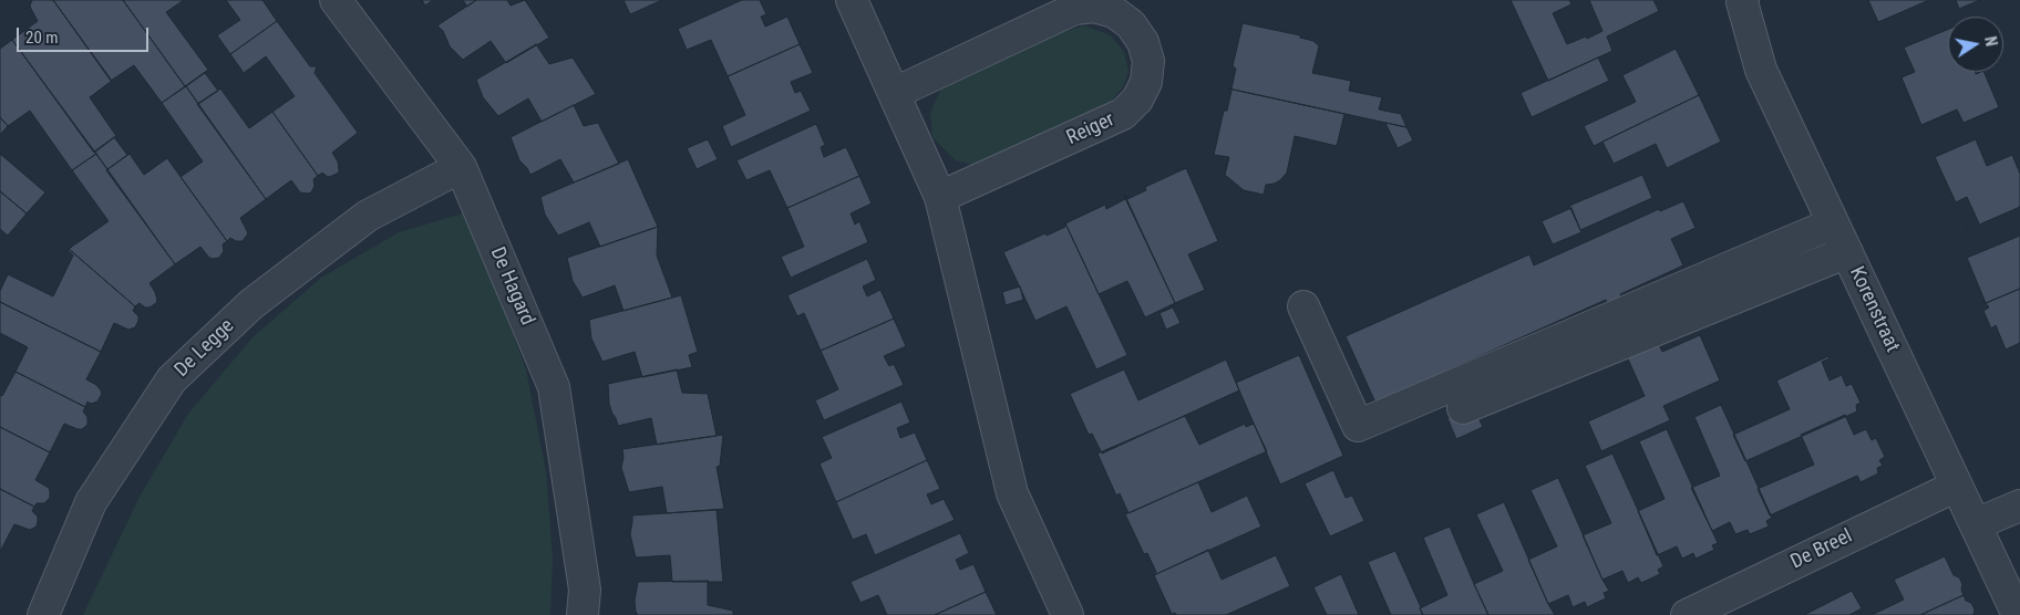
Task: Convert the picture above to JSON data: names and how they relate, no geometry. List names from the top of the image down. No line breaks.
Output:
{"streets":{"street":["Reiger","De Hagard","Korenstraat","De Legge","De Breel"]},"crossings":[["De Hagard","De Legge"],["Korenstraat","De Breel"]],"scale_bar":"20 m","north":"right"}
